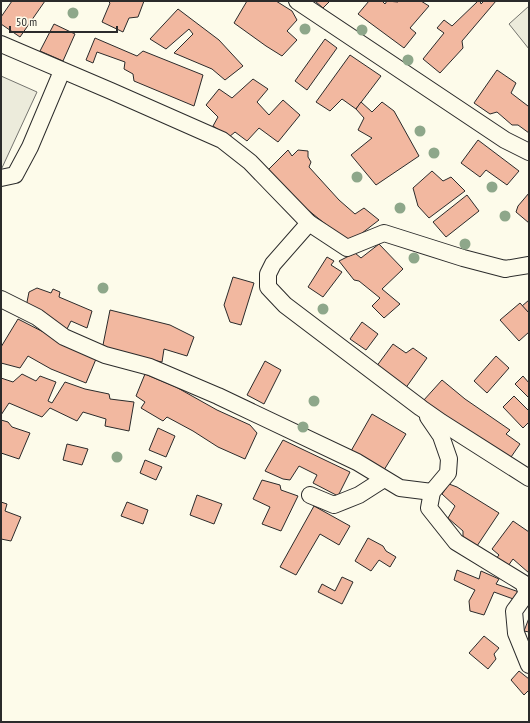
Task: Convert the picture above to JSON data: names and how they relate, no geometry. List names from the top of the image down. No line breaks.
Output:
{"scale_bar":"50 m"}
